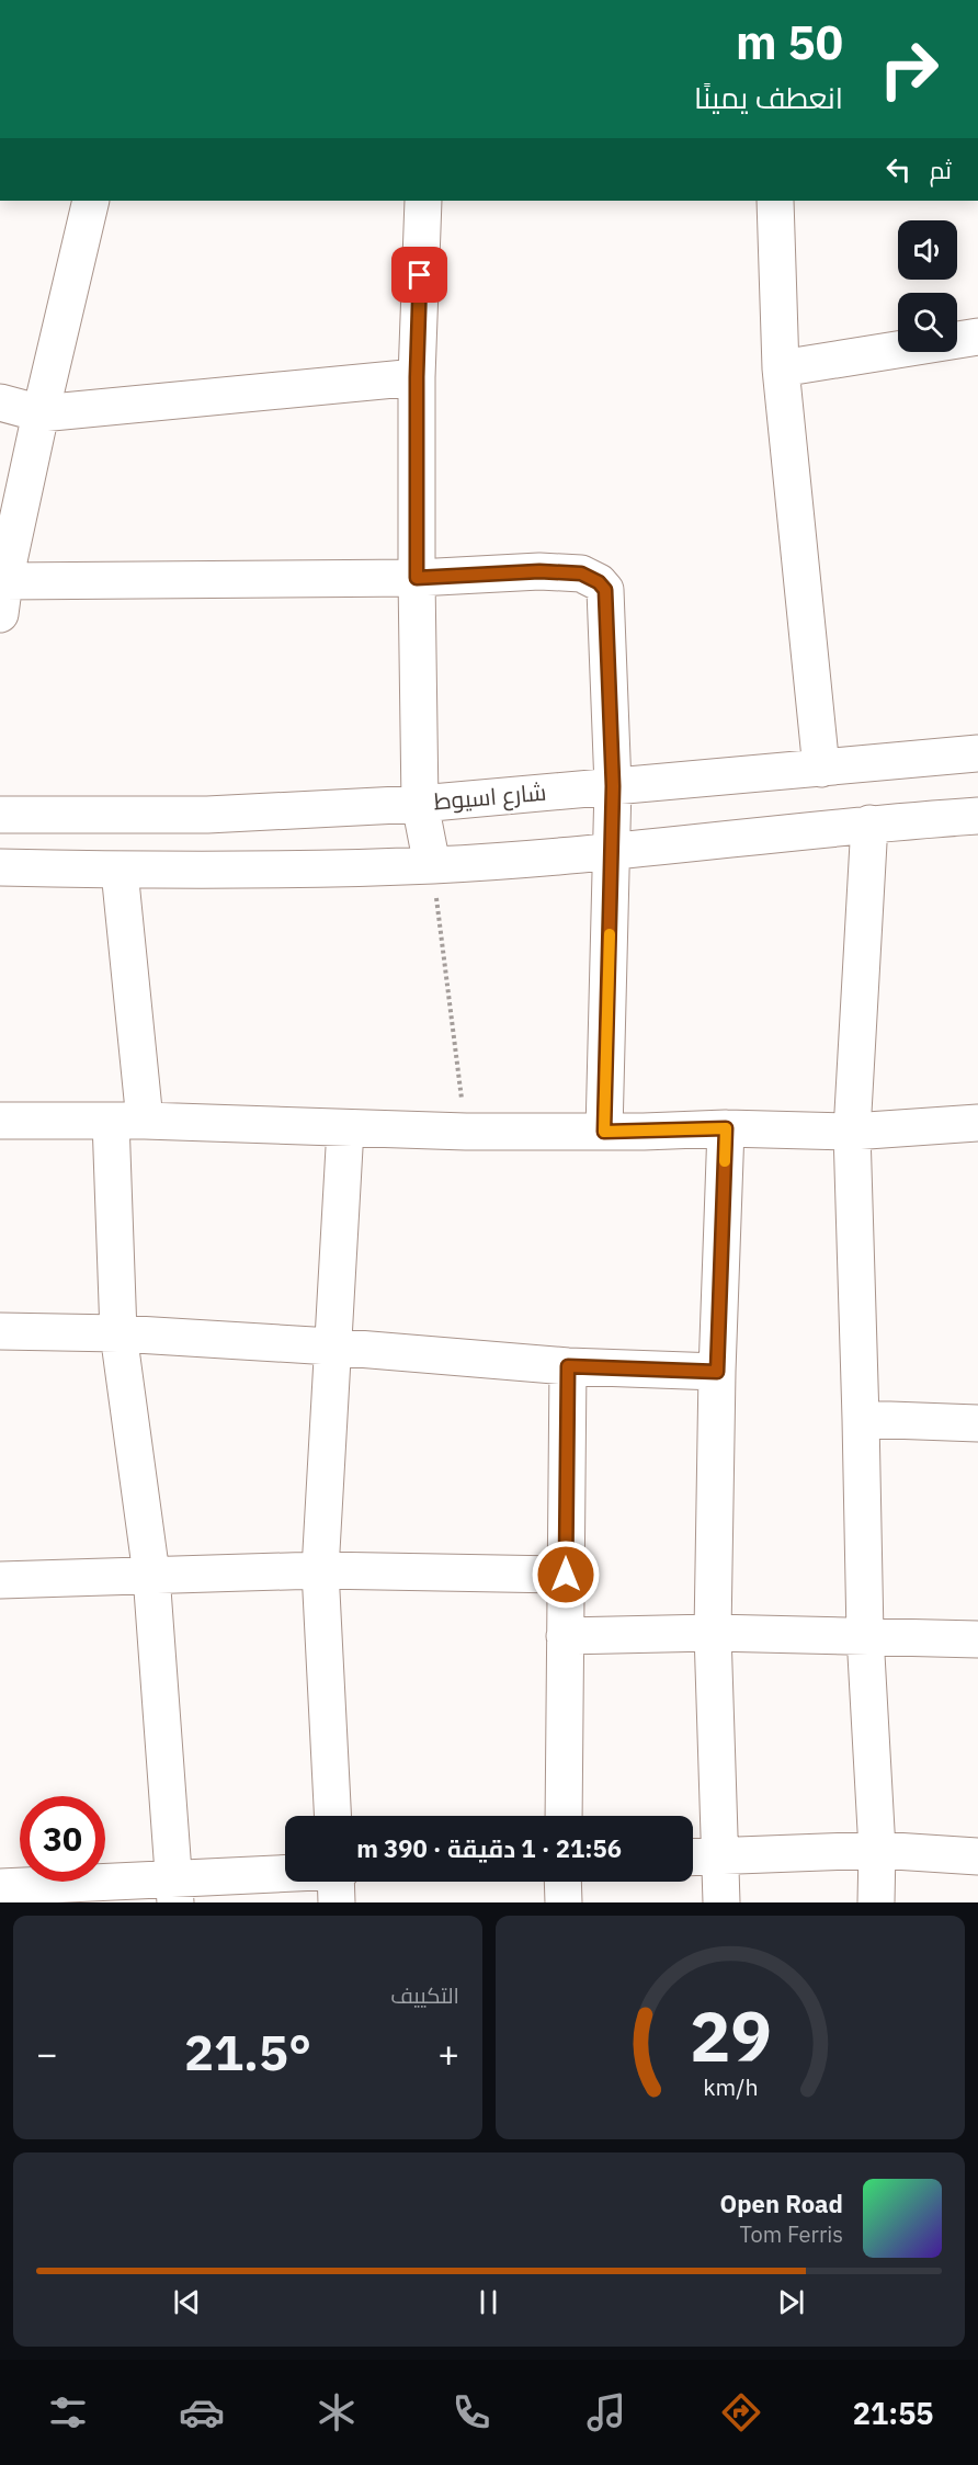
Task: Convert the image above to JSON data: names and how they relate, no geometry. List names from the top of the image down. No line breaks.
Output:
{"streets":{"street":["شارع اسيوط"]},"page":{"turn":["50 m","انعطف يمينًا"],"then":"ثم","limit":"30","trip":"21:56 · 1 دقيقة · 390 m","tile":"التكييف","heat":["−","21.5°","+"],"song":["Open Road","Tom Ferris"],"tabs":"21:55","gauge":["29","km/h"]}}
